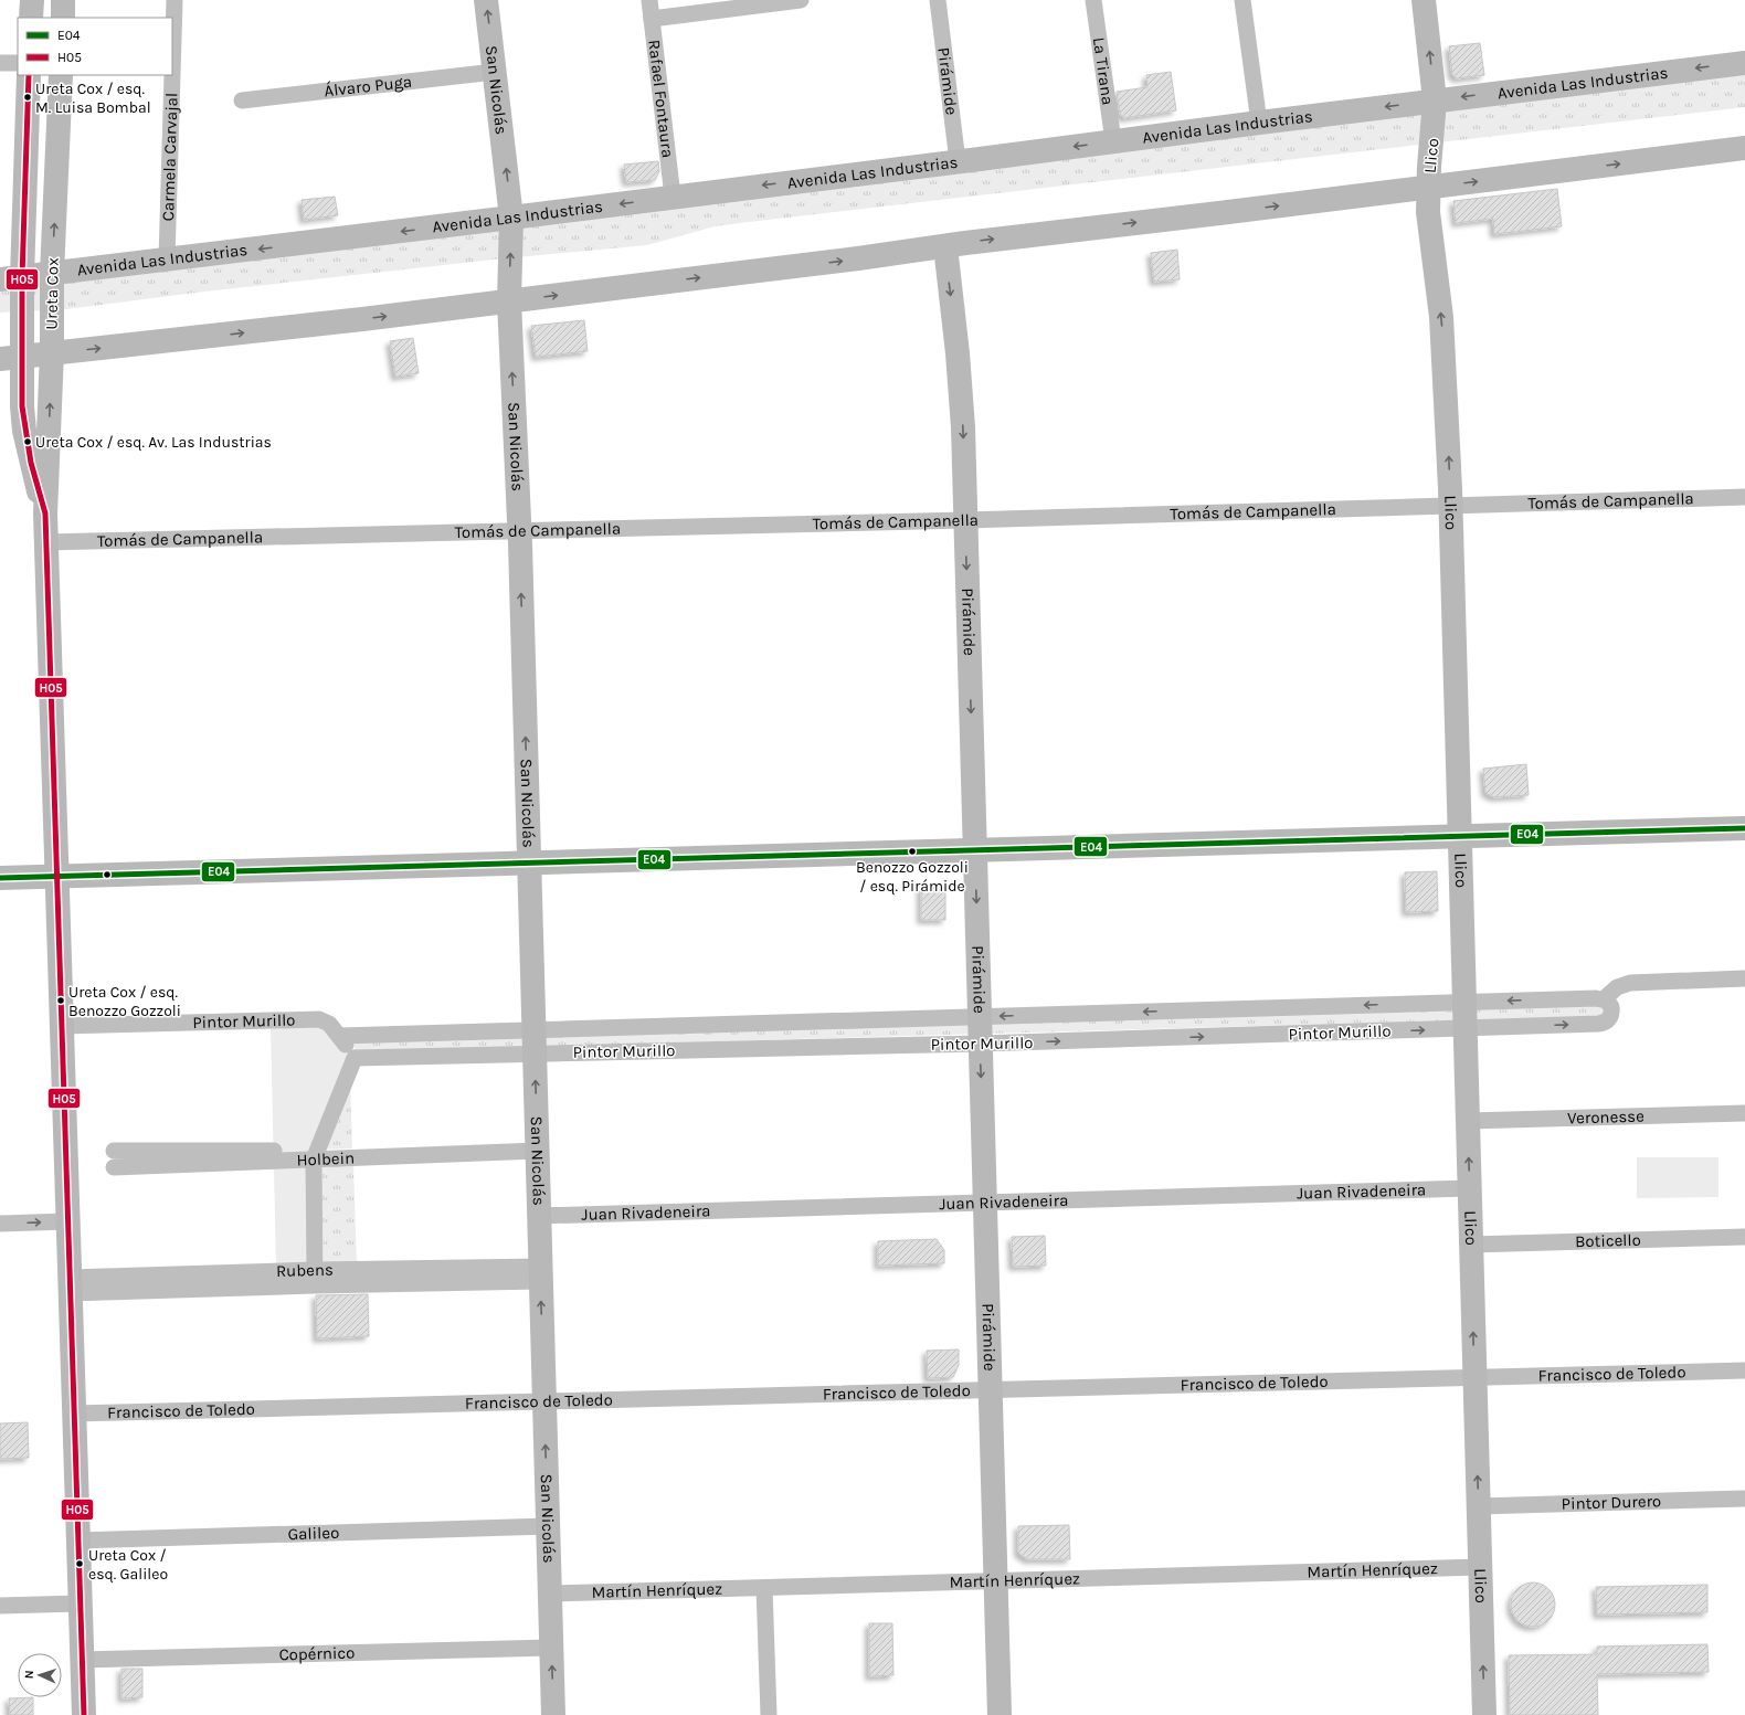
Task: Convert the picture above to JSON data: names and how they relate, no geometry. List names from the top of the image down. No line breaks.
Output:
{"streets":{"street":["La Tirana","Pirámide","Avenida Las Industrias","Álvaro Puga","San Nicolás","Rafael Fontaura","Llico","Carmela Carvajal","Ureta Cox","Tomás de Campanella","Pintor Murillo","Veronesse","Holbein","Juan Rivadeneira","Boticello","Rubens","Francisco de Toledo","Pintor Durero","Galileo","Martín Henríquez","Copérnico"]},"crossings":[["La Tirana","Avenida Las Industrias"],["Pirámide","Avenida Las Industrias"],["Pirámide","Tomás de Campanella"],["Pirámide","Pintor Murillo"],["Pirámide","Juan Rivadeneira"],["Pirámide","Francisco de Toledo"],["Pirámide","Martín Henríquez"],["Avenida Las Industrias","San Nicolás"],["Avenida Las Industrias","Rafael Fontaura"],["Avenida Las Industrias","Llico"],["Avenida Las Industrias","Carmela Carvajal"],["Avenida Las Industrias","Ureta Cox"],["Álvaro Puga","San Nicolás"],["San Nicolás","Tomás de Campanella"],["San Nicolás","Pintor Murillo"],["San Nicolás","Holbein"],["San Nicolás","Juan Rivadeneira"],["San Nicolás","Rubens"],["San Nicolás","Francisco de Toledo"],["San Nicolás","Galileo"],["San Nicolás","Martín Henríquez"],["San Nicolás","Copérnico"],["Llico","Tomás de Campanella"],["Llico","Pintor Murillo"],["Llico","Veronesse"],["Llico","Juan Rivadeneira"],["Llico","Boticello"],["Llico","Francisco de Toledo"],["Llico","Pintor Durero"],["Llico","Martín Henríquez"],["Ureta Cox","Tomás de Campanella"],["Ureta Cox","Pintor Murillo"],["Ureta Cox","Rubens"],["Ureta Cox","Francisco de Toledo"],["Ureta Cox","Galileo"],["Ureta Cox","Copérnico"]],"one_way":["Pirámide","San Nicolás","Llico"],"places":["Ureta Cox / esq. M. Luisa Bombal","Ureta Cox / esq. Av. Las Industrias","Benozzo Gozzoli / esq. Pirámide","Ureta Cox / esq. Benozzo Gozzoli","Ureta Cox / esq. Galileo"],"lines":["transit line H05","transit line E04"],"legend":["E04","H05"],"north":"left"}
